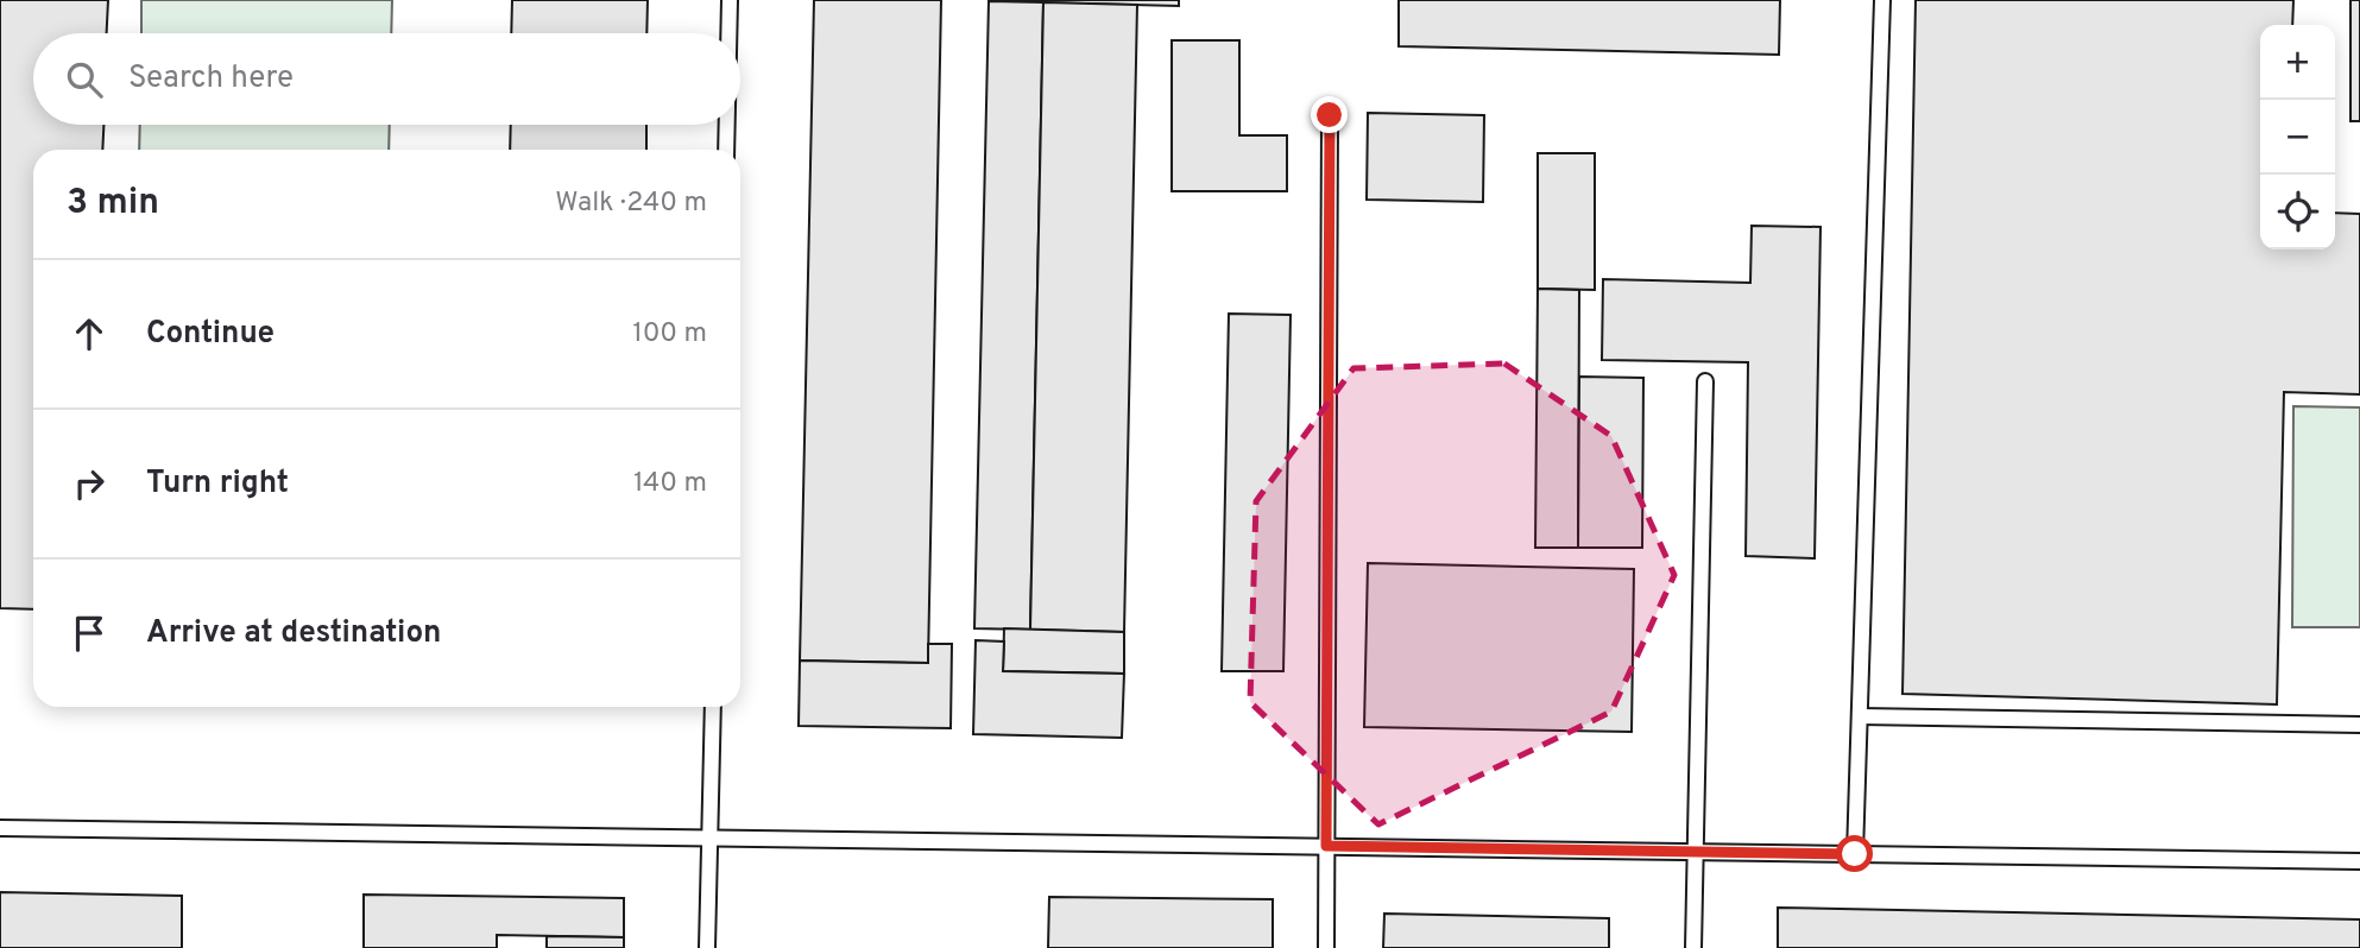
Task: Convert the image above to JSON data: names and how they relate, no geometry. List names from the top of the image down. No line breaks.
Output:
{"page":{"map_buttons":["+","−"],"search":"Search here","heading":["3 min","Walk · 240 m"],"list":[["Continue","100 m"],["Turn right","140 m"],"Arrive at destination"]}}
